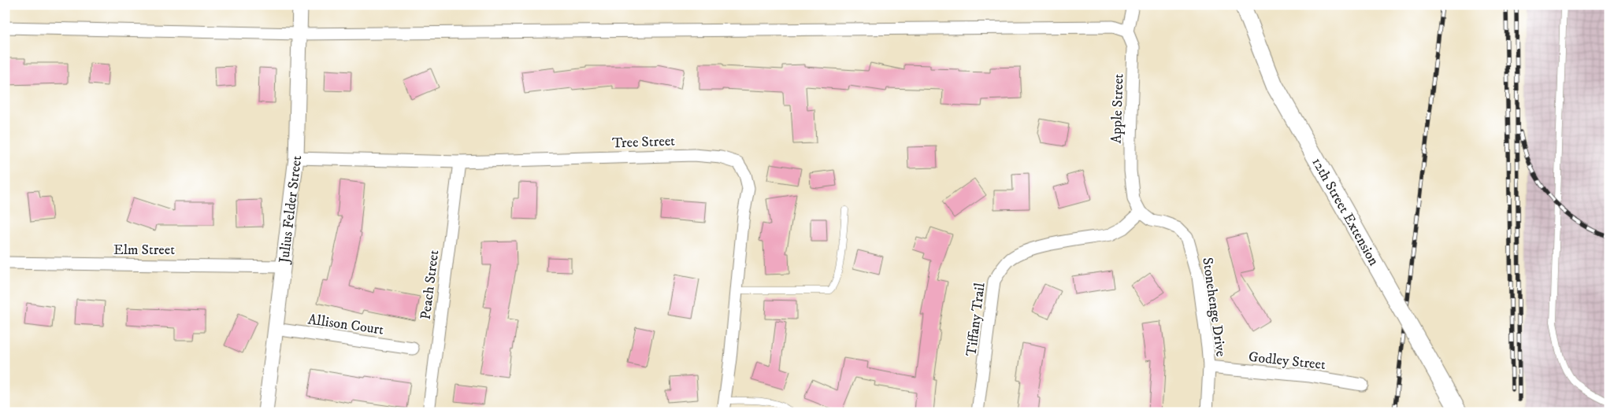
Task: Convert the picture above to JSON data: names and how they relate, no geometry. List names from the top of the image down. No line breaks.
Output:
{"streets":{"main road":["12th Street Extension"],"street":["Apple Street","Tree Street","Julius Felder Street","Elm Street","Peach Street","Stonehenge Drive","Tiffany Trail","Allison Court","Godley Street"]},"crossings":[["Apple Street","Stonehenge Drive"],["Apple Street","Tiffany Trail"],["Tree Street","Julius Felder Street"],["Tree Street","Peach Street"],["Julius Felder Street","Elm Street"],["Julius Felder Street","Allison Court"],["Stonehenge Drive","Tiffany Trail"],["Stonehenge Drive","Godley Street"]]}
